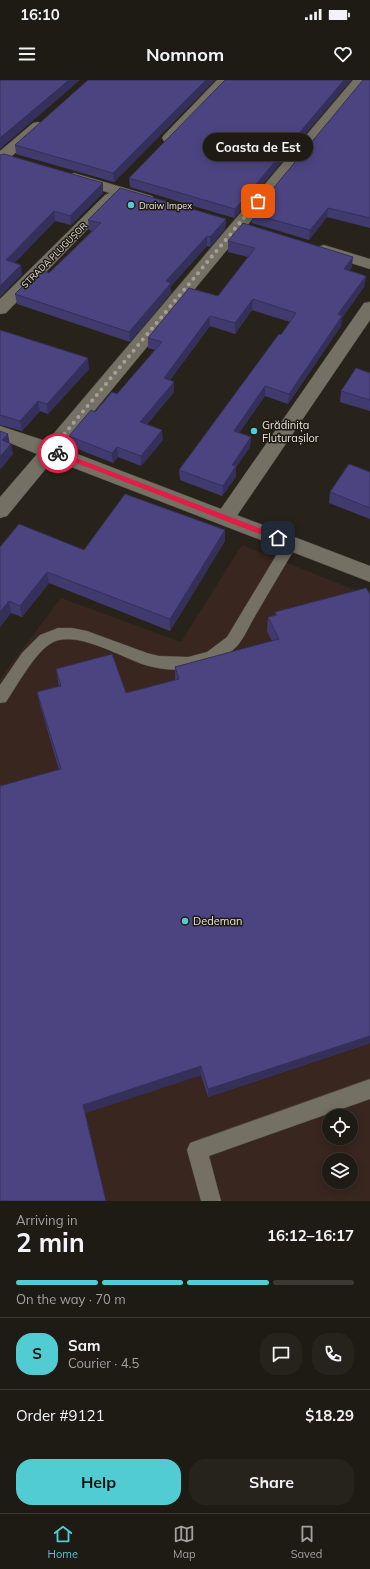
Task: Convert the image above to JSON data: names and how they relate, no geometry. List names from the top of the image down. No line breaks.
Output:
{"streets":{"street":["STRADA PLUGUȘOR"]},"places":["Coasta de Est","Draiw Impex","Grădinița Fluturașilor","Dedeman"],"page":{"status":"16:10","header":"Nomnom","bubble":"Coasta de Est","heading":["2 min","Arriving in","16:12–16:17"],"panel":["Sam","Courier · 4.5","Order #9121","$18.29"],"bar":"On the way · 70 m","round":"S","buttons":["Help","Share"],"tabs":["Home","Map","Saved"]}}
